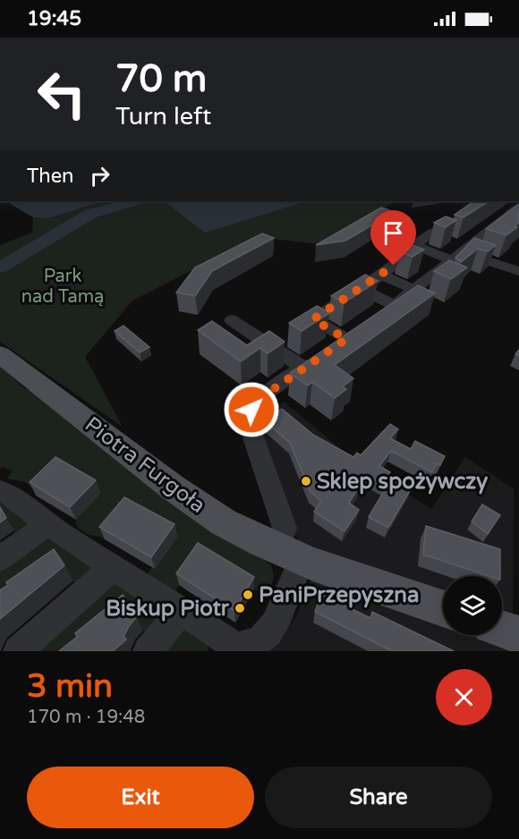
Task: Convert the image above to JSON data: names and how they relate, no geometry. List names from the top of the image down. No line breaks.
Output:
{"streets":{"main road":["Piotra Furgoła"]},"parks":["Park nad Tamą"],"places":["Sklep spożywczy","PaniPrzepyszna","Biskup Piotr"],"page":{"status":"19:45","turn":["70 m","Turn left"],"then":"Then","heading":["3 min","170 m · 19:48"],"buttons":["Exit","Share"]}}
